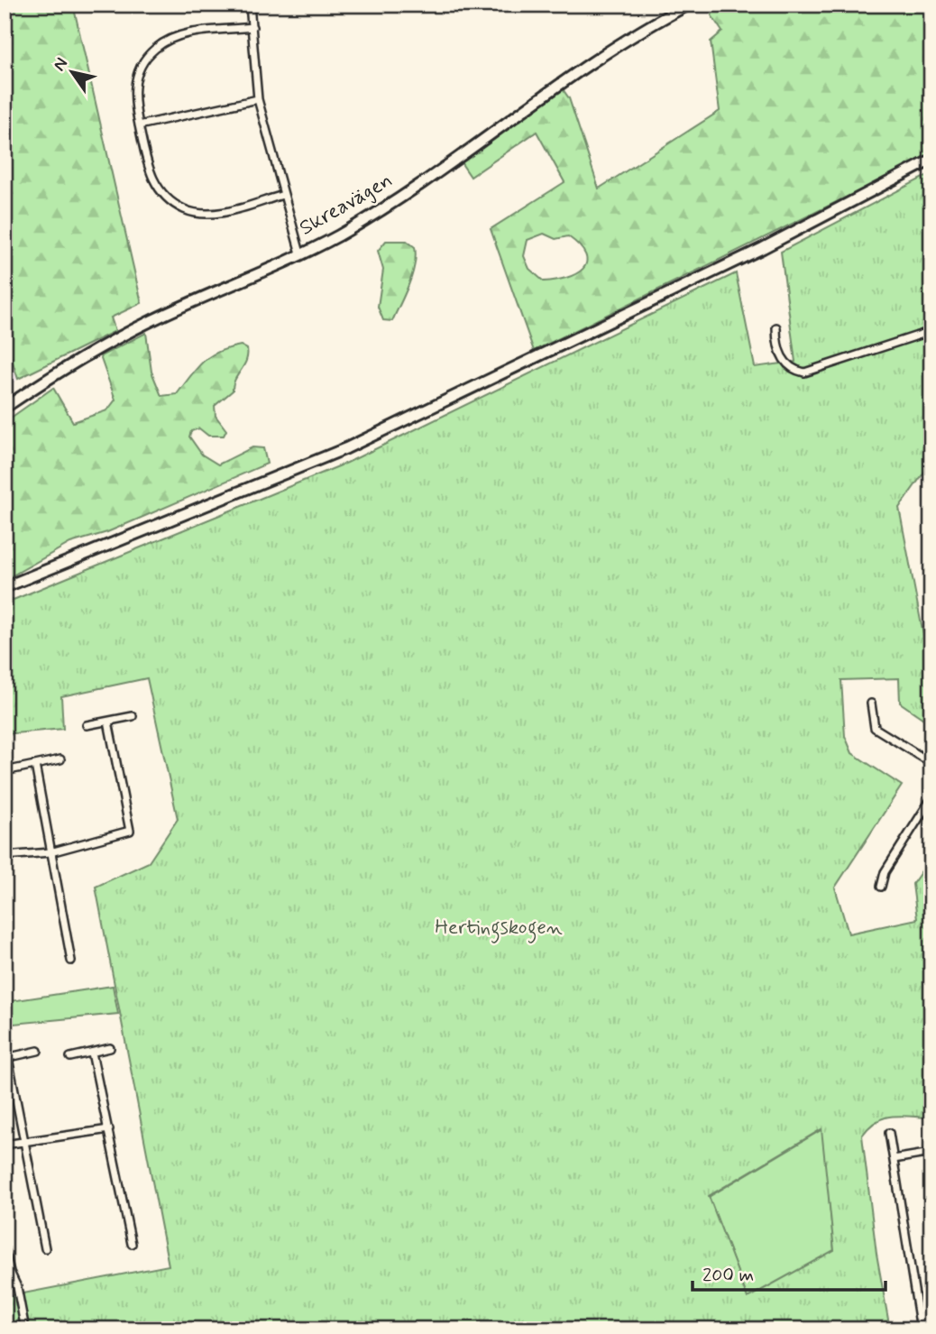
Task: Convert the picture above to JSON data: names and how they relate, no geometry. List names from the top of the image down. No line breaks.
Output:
{"streets":{"main road":["Skreavägen"]},"parks":["Hertingskogen"],"scale_bar":"200 m","north":"top left"}
